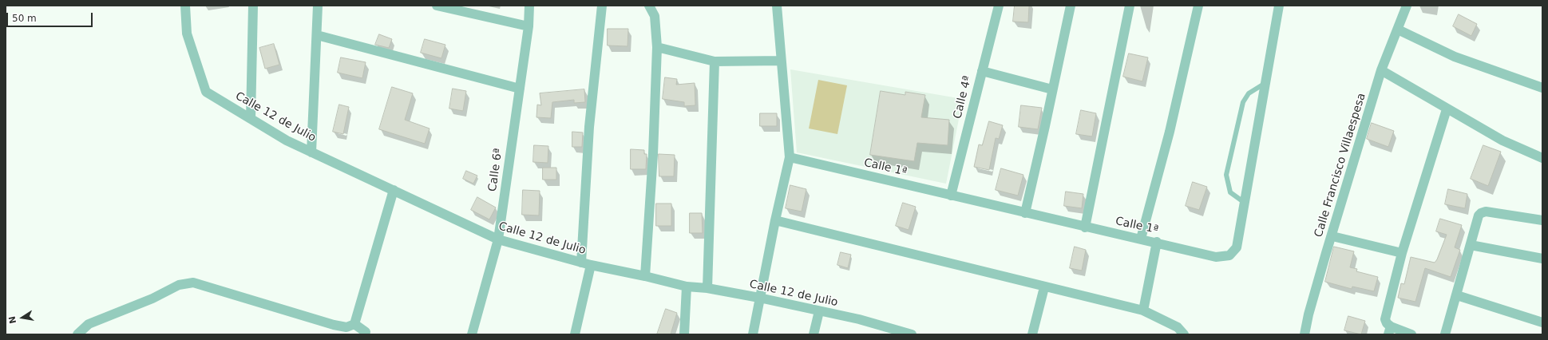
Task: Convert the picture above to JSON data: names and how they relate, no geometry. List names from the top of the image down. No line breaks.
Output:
{"streets":{"street":["Calle 4ª","Calle 12 de Julio","Calle Francisco Villaespesa","Calle 1ª","Calle 6ª"]},"crossings":[["Calle 4ª","Calle 1ª"],["Calle 12 de Julio","Calle 6ª"]],"scale_bar":"50 m","north":"left"}
